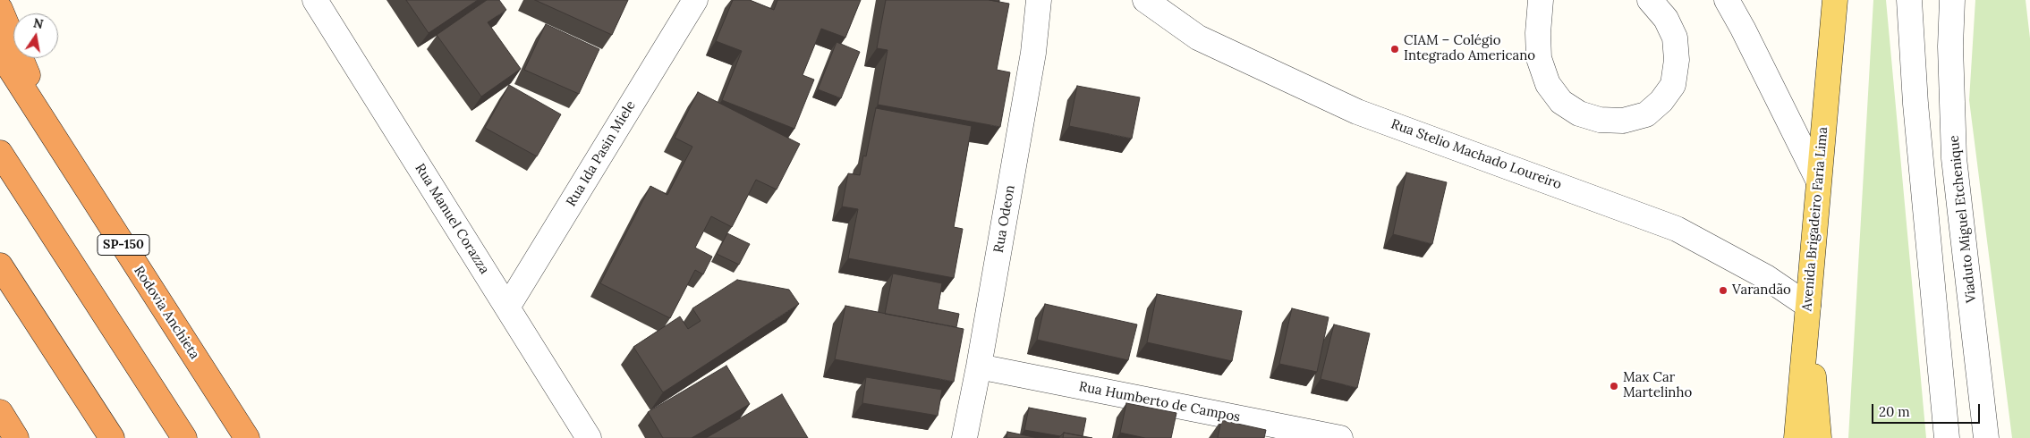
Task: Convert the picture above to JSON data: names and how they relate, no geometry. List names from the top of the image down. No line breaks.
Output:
{"streets":{"highway":["SP-150","Rodovia Anchieta"],"main road":["Avenida Brigadeiro Faria Lima"],"street":["Rua Ida Pasin Miele","Rua Stelio Machado Loureiro","Rua Manuel Corazza","Rua Odeon","Viaduto Miguel Etchenique","Rua Humberto de Campos"]},"crossings":[["Rua Ida Pasin Miele","Rua Manuel Corazza"],["Rua Stelio Machado Loureiro","Avenida Brigadeiro Faria Lima"],["Rua Odeon","Rua Humberto de Campos"]],"places":["CIAM – Colégio Integrado Americano","Varandão","Max Car Martelinho"],"scale_bar":"20 m","north":"top"}
